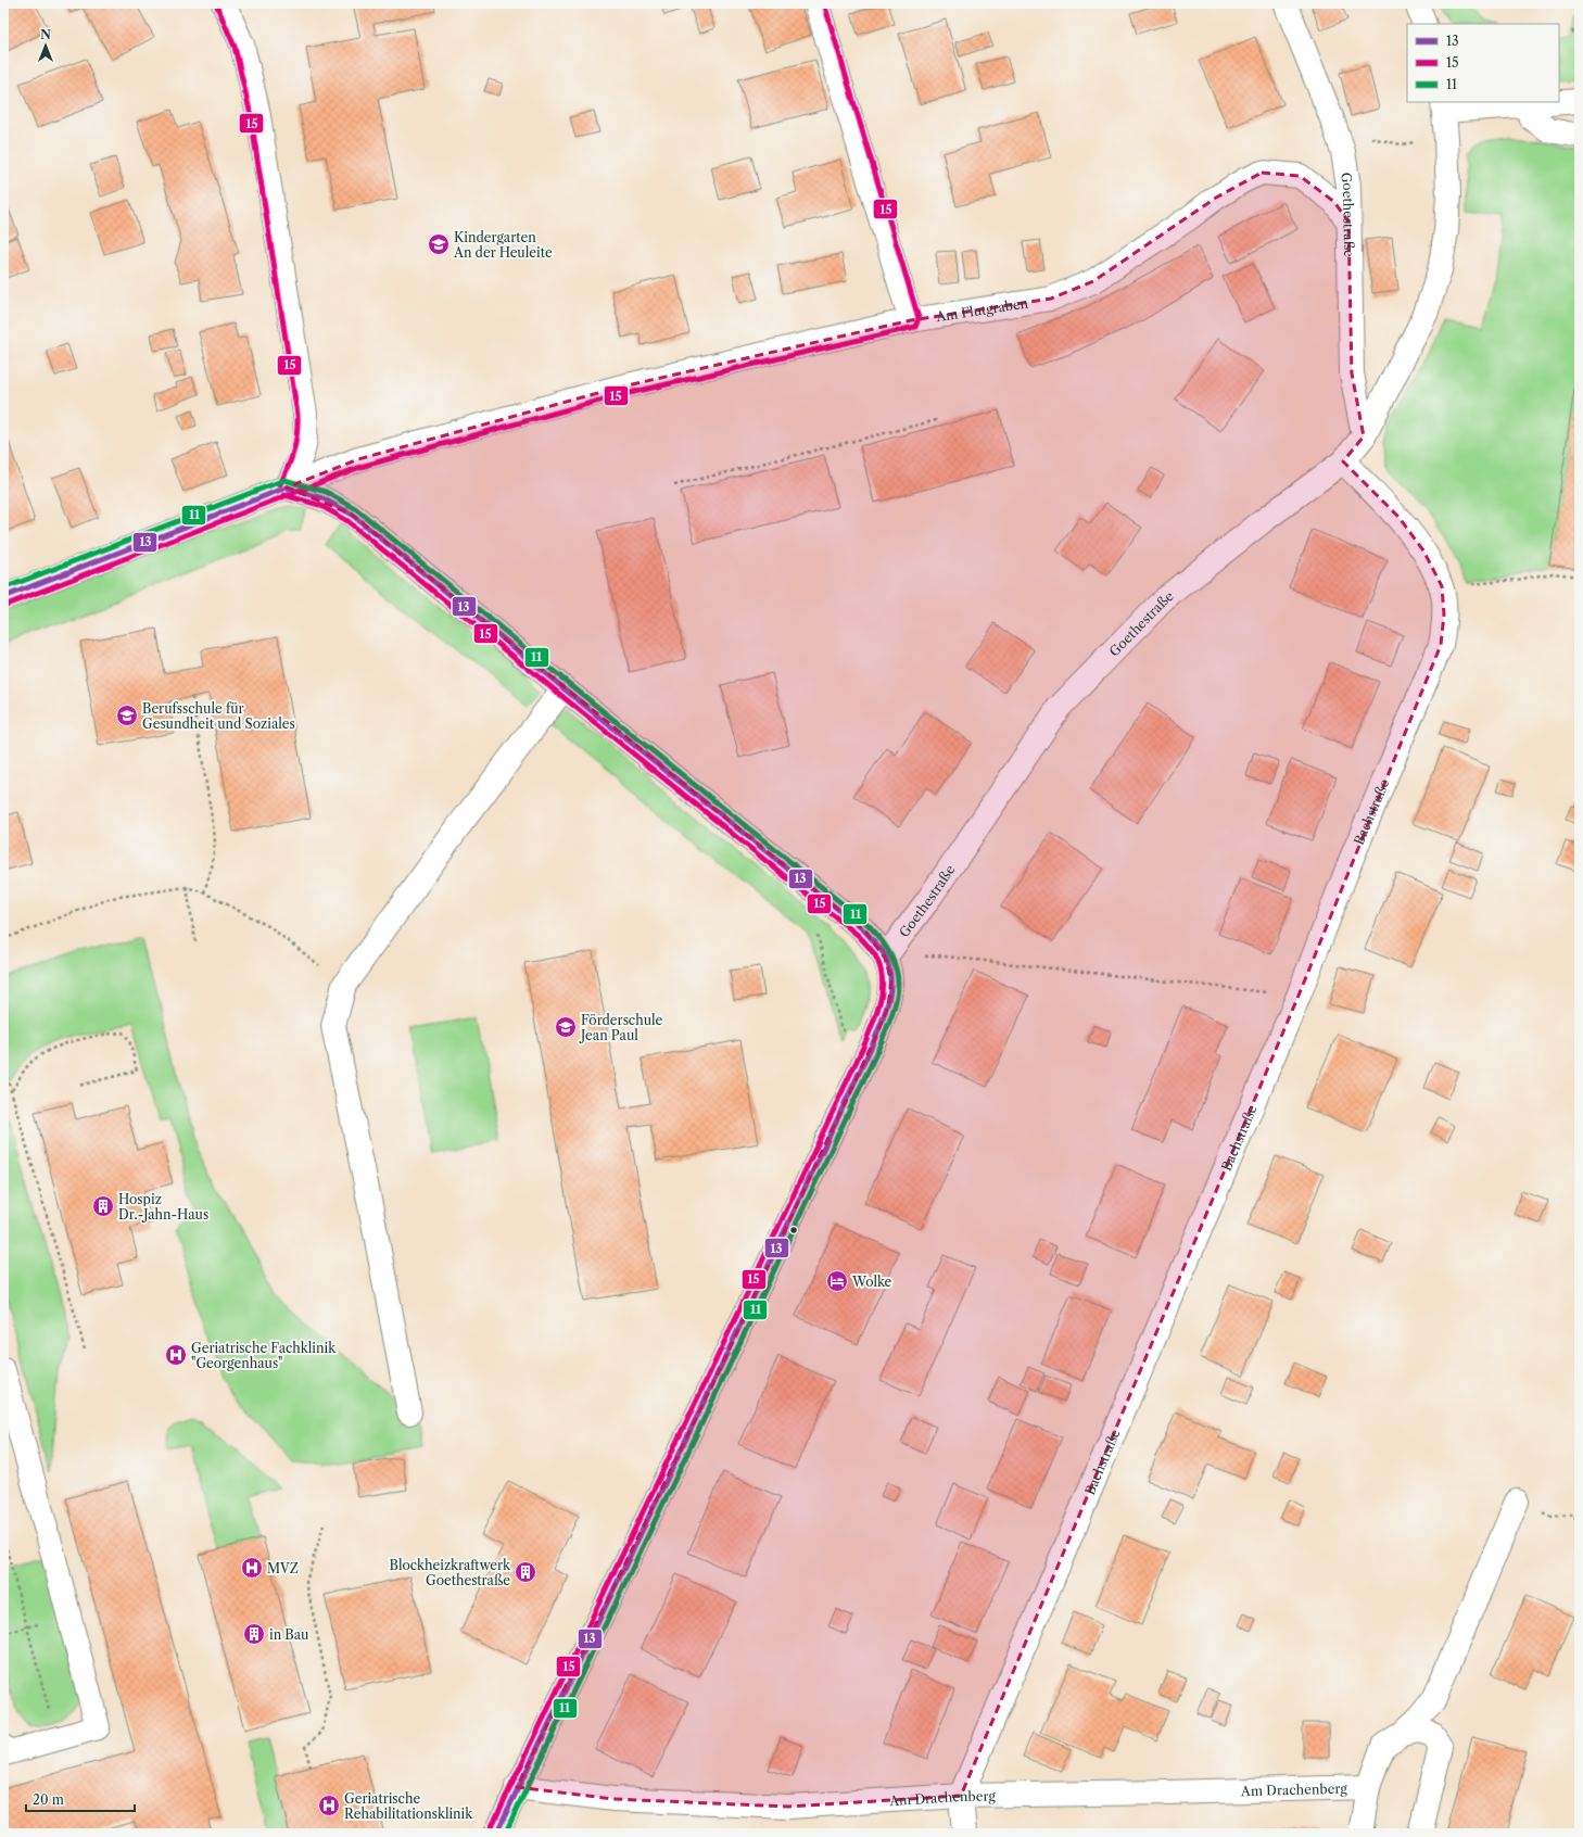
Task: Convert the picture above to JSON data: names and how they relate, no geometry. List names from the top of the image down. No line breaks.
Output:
{"streets":{"street":["Goethestraße","Am Flutgraben","Bachstraße","Am Drachenberg"]},"crossings":[["Goethestraße","Am Flutgraben"],["Goethestraße","Bachstraße"],["Bachstraße","Am Drachenberg"]],"places":{"school or university":["Kindergarten An der Heuleite","Berufsschule für Gesundheit und Soziales","Förderschule Jean Paul"],"building":["Hospiz Dr.-Jahn-Haus","Blockheizkraftwerk Goethestraße","in Bau"],"hotel":["Wolke"],"hospital":["Geriatrische Fachklinik \"Georgenhaus\"","MVZ","Geriatrische Rehabilitationsklinik"]},"lines":["transit line 15","transit line 11","transit line 13"],"legend":["13","15","11"],"scale_bar":"20 m","north":"top"}
